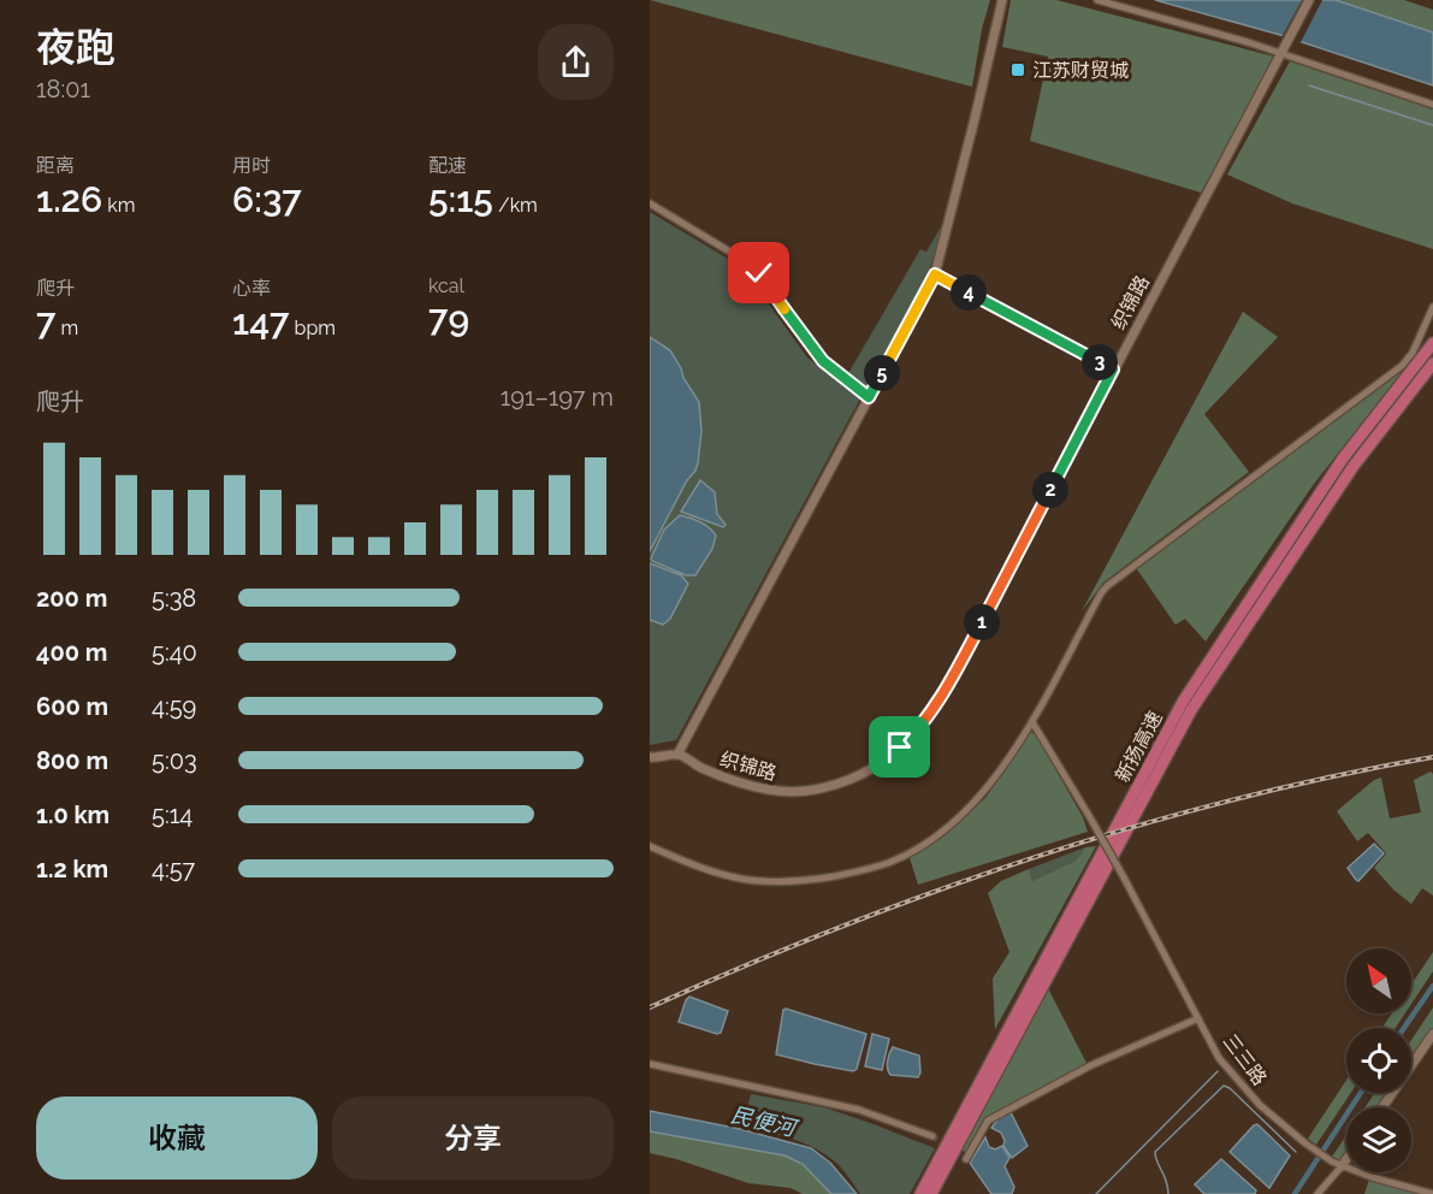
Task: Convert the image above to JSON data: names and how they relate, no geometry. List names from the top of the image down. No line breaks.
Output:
{"streets":{"highway":["新扬高速"],"street":["织锦路","三三路"]},"water":["民便河"],"places":{"transit":["江苏财贸城"]},"north":"top left","page":{"heading":["夜跑","18:01"],"stats":[["距离","1.26 km"],["用时","6:37"],["配速","5:15 /km"],["爬升","7 m"],["心率","147 bpm"],["kcal","79"]],"pins":["4","3","5","2","1"],"chart":["爬升","191–197 m"],"list":[{"name":"200 m","note":"5:38"},{"name":"400 m","note":"5:40"},{"name":"600 m","note":"4:59"},{"name":"800 m","note":"5:03"},{"name":"1.0 km","note":"5:14"},{"name":"1.2 km","note":"4:57"}],"buttons":["收藏","分享"]}}
